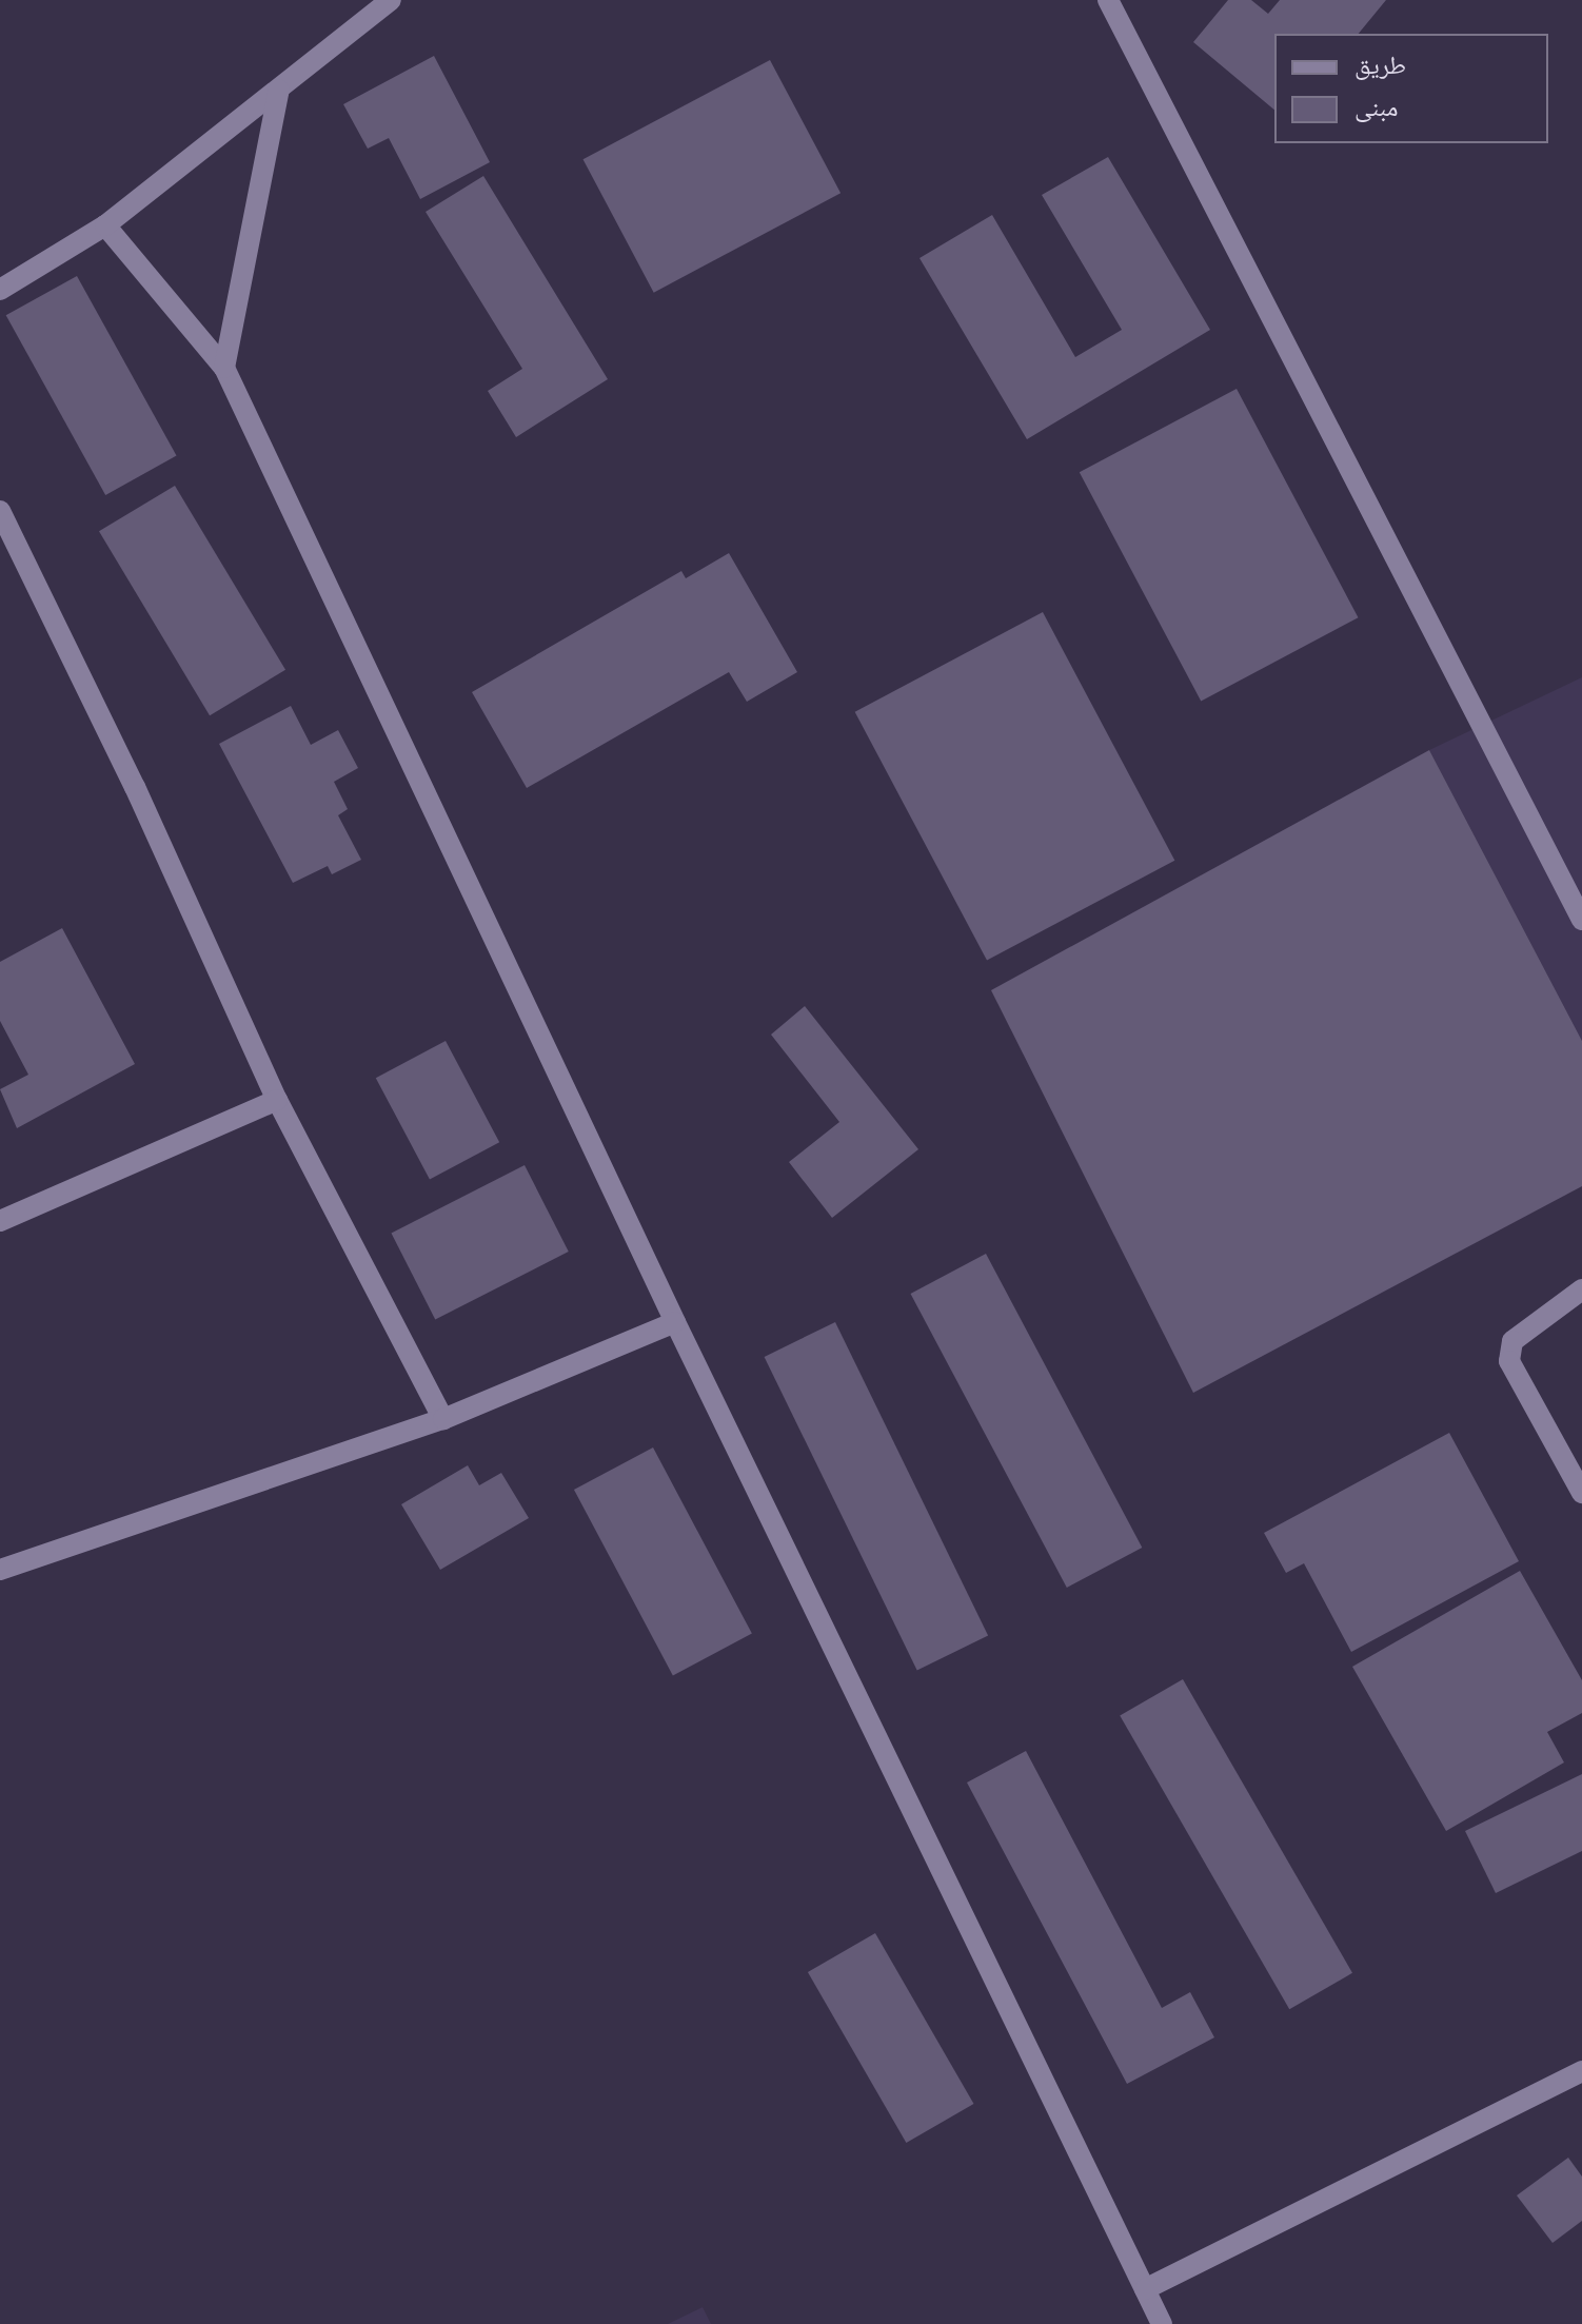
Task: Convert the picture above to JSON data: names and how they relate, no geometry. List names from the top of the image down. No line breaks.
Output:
{"legend":["طريق","مبنى"]}
